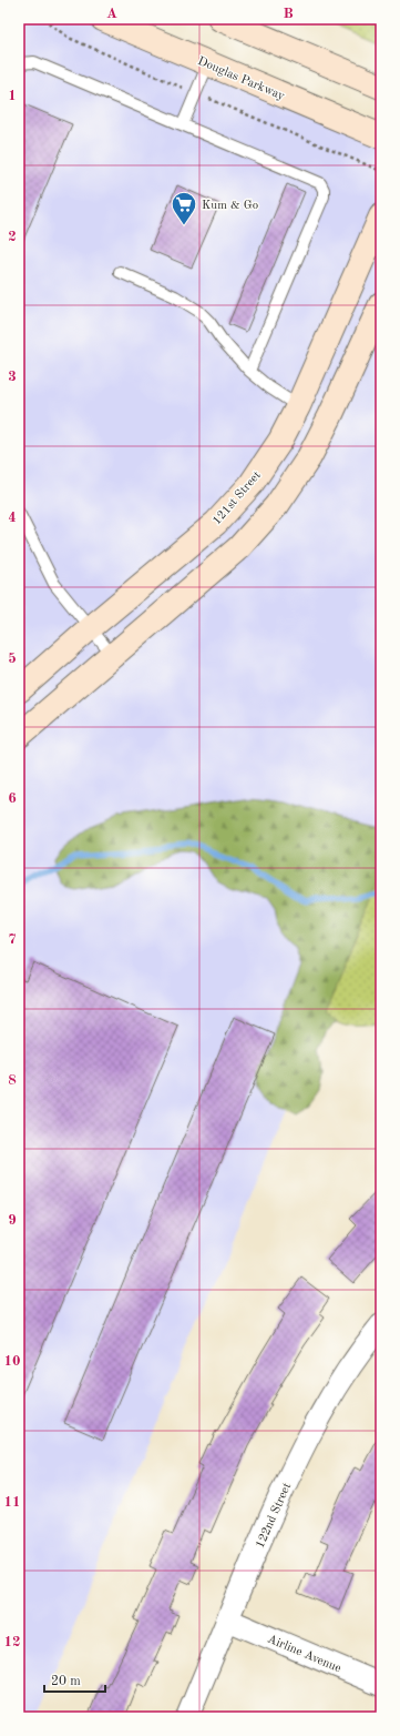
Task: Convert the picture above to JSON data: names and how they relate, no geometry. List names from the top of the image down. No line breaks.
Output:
{"streets":{"street":["Douglas Parkway","121st Street","122nd Street","Airline Avenue"]},"crossings":[["122nd Street","Airline Avenue"]],"places":{"supermarket":["Kum & Go"]},"scale_bar":"20 m","grid":{"columns":["A","B"],"rows":["1","2","3","4","5","6","7","8","9","10","11","12"]}}
